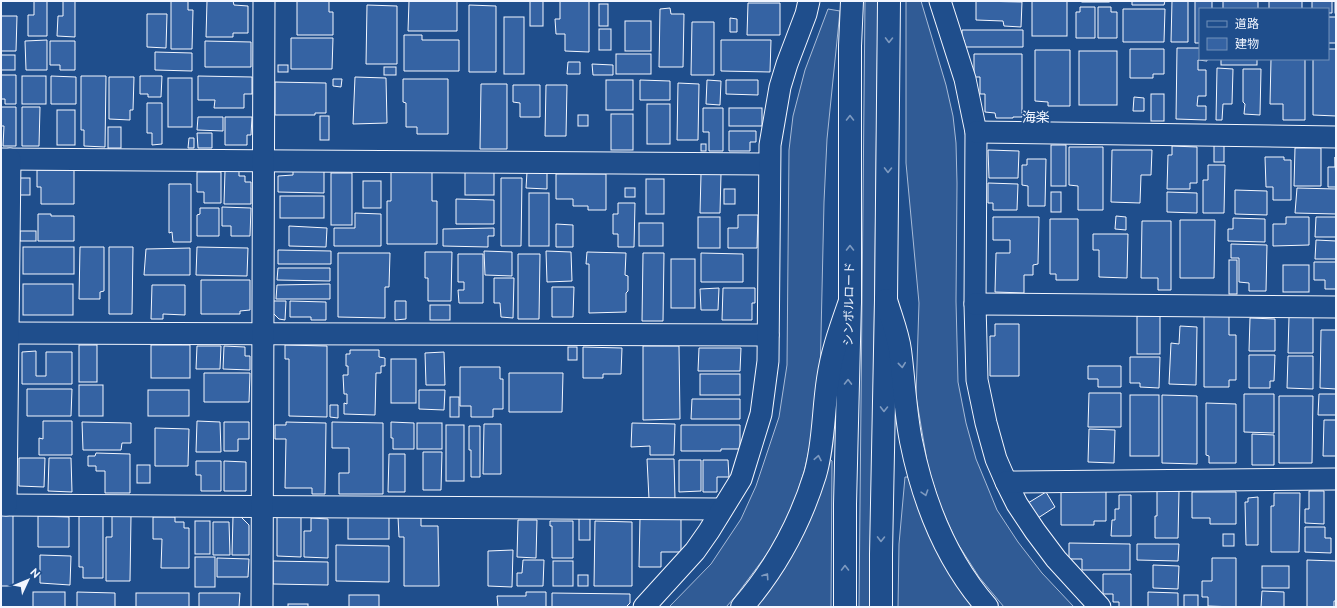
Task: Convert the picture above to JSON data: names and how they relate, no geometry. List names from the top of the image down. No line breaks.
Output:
{"streets":{"main road":["シンボルロード"]},"districts":["海楽"],"legend":["道路","建物"],"north":"top right"}
